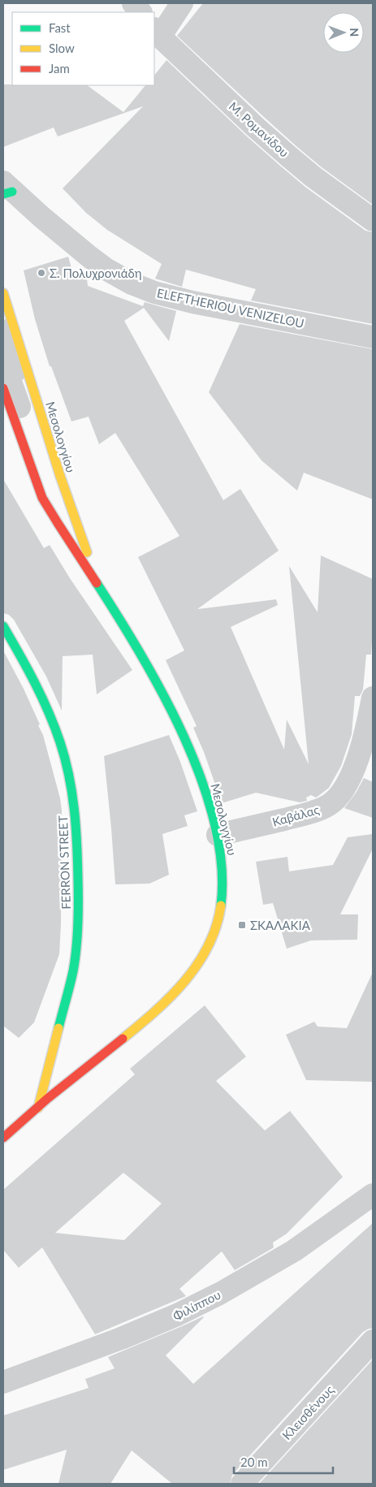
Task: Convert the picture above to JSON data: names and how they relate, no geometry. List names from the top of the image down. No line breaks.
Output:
{"streets":{"street":["Μ. Ρομανίδου","ELEFTHERIOU VENIZELOU","Μεσολογγίου","Καβάλας","FERRON STREET","Φιλίππου","Κλεισθένους"]},"crossings":[["Μεσολογγίου","Καβάλας"],["Μεσολογγίου","FERRON STREET"]],"places":{"other":["Σ. Πολυχρονιάδη"],"transit":["ΣΚΑΛΑΚΙΑ"]},"legend":["Fast","Slow","Jam"],"scale_bar":"20 m","north":"right"}
